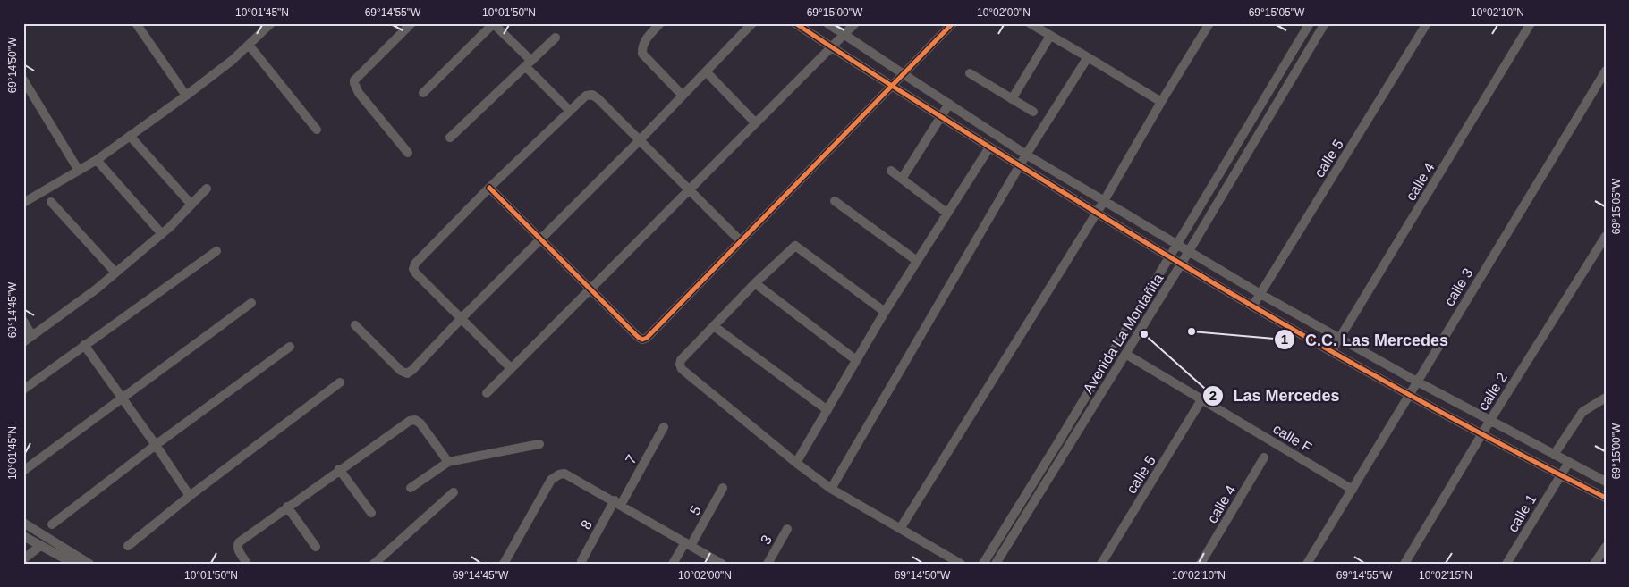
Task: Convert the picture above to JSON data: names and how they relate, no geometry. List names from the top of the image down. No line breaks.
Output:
{"streets":{"street":["calle 5","calle 4","calle 3","Avenida La Montañita","calle 2","calle F","7","5","calle 1","8","3"]},"crossings":[["calle 5","calle F"],["calle 3","calle F"],["Avenida La Montañita","calle F"],["7","8"]],"places":["C.C. Las Mercedes","Las Mercedes"],"coordinates":["10°01'45\"N","69°14'55\"W","10°01'50\"N","69°15'00\"W","10°02'00\"N","69°15'05\"W","10°02'10\"N","69°14'50\"W","69°14'45\"W","10°02'15\"N"]}
